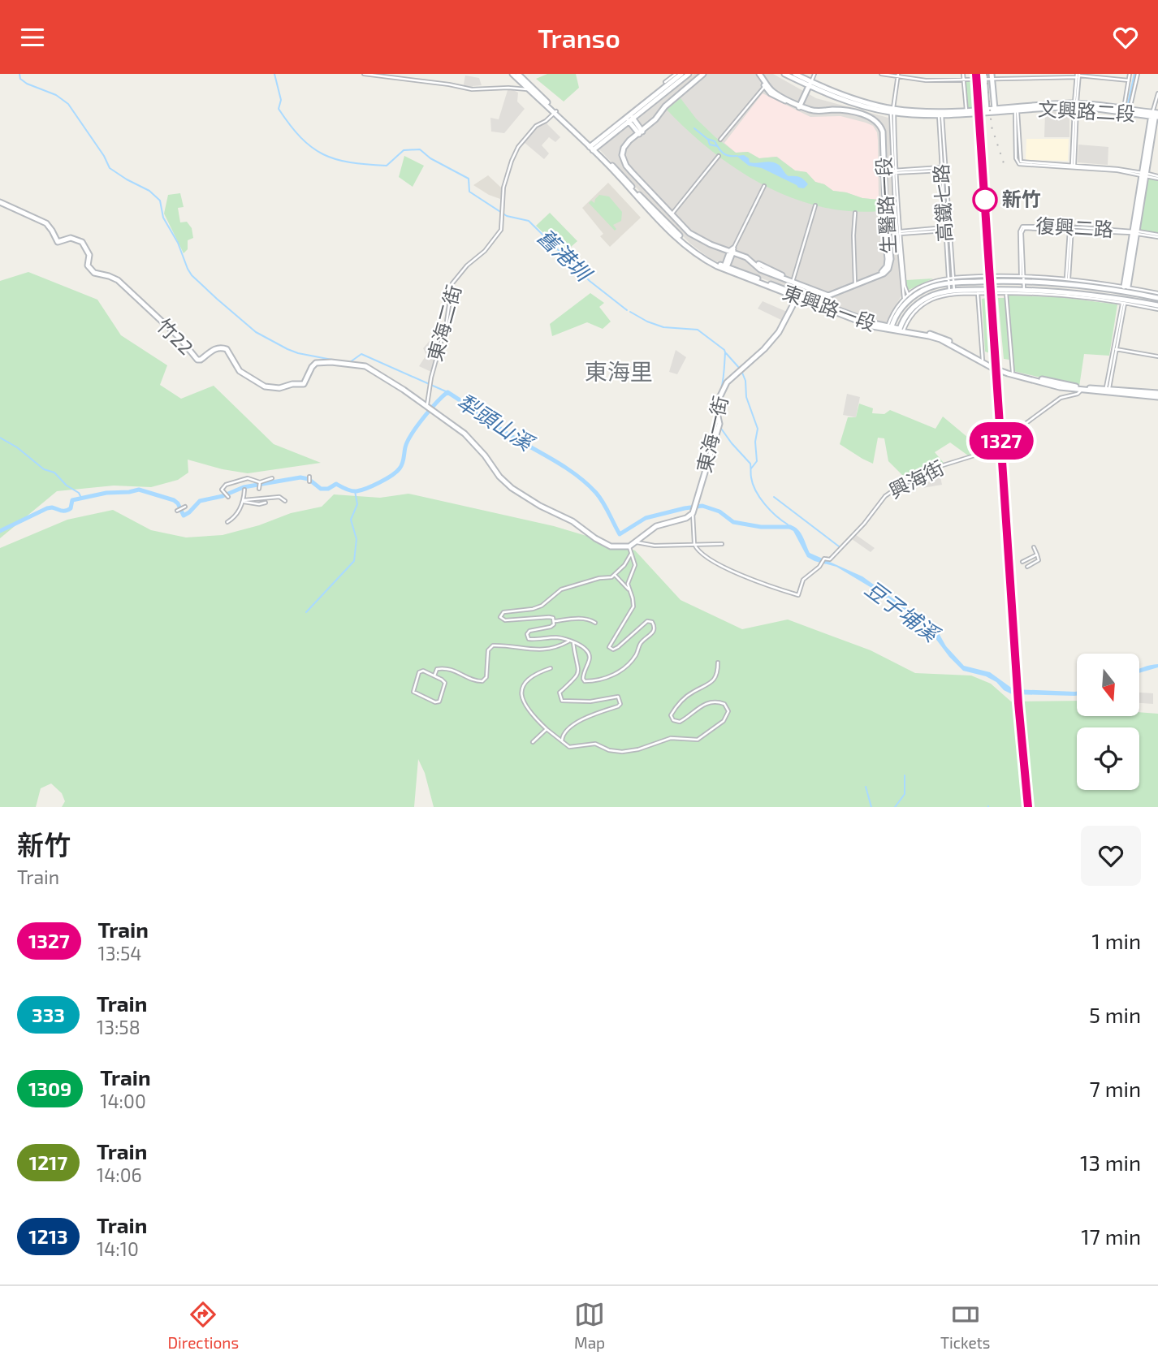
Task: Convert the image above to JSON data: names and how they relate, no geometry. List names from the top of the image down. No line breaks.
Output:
{"streets":{"street":["文興路二段","高鐵七路","生醫路一段","復興二路","東興路一段","東海二街","竹22","東海一街","興海街"]},"crossings":[["文興路二段","高鐵七路"],["東興路一段","東海二街"],["東興路一段","東海一街"],["東興路一段","興海街"],["東海二街","竹22"]],"districts":["東海里"],"water":["舊港圳","犁頭山溪","豆子埔溪"],"places":["新竹"],"north":"bottom","page":{"header":"Transo","on_map":"1327","heading":["新竹","Train"],"list":[{"mark":"1327","name":"Train","note":"13:54","value":"1 min"},{"mark":"333","name":"Train","note":"13:58","value":"5 min"},{"mark":"1309","name":"Train","note":"14:00","value":"7 min"},{"mark":"1217","name":"Train","note":"14:06","value":"13 min"},{"mark":"1213","name":"Train","note":"14:10","value":"17 min"}],"tabs":["Directions","Map","Tickets"]}}
